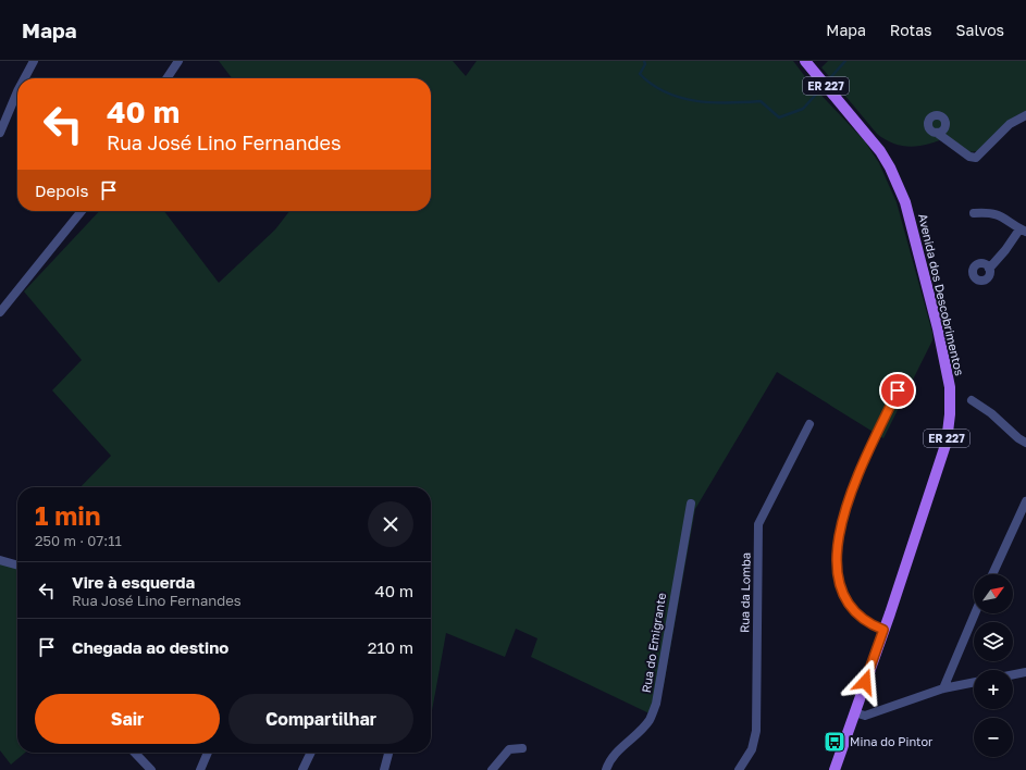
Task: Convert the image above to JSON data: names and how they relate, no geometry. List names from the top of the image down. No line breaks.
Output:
{"streets":{"main road":["ER 227","Avenida dos Descobrimentos"],"street":["Rua da Lomba","Rua do Emigrante"]},"places":{"bus stop":["Mina do Pintor"]},"north":"top right","page":{"header":"Mapa","nav":["Mapa","Rotas","Salvos"],"turn":["40 m","Rua José Lino Fernandes"],"then":"Depois","heading":["1 min","250 m · 07:11"],"list":[{"name":"Vire à esquerda","note":"Rua José Lino Fernandes","value":"40 m"},{"name":"Chegada ao destino","value":"210 m"}],"map_buttons":["+","−"],"buttons":["Sair","Compartilhar"]}}
